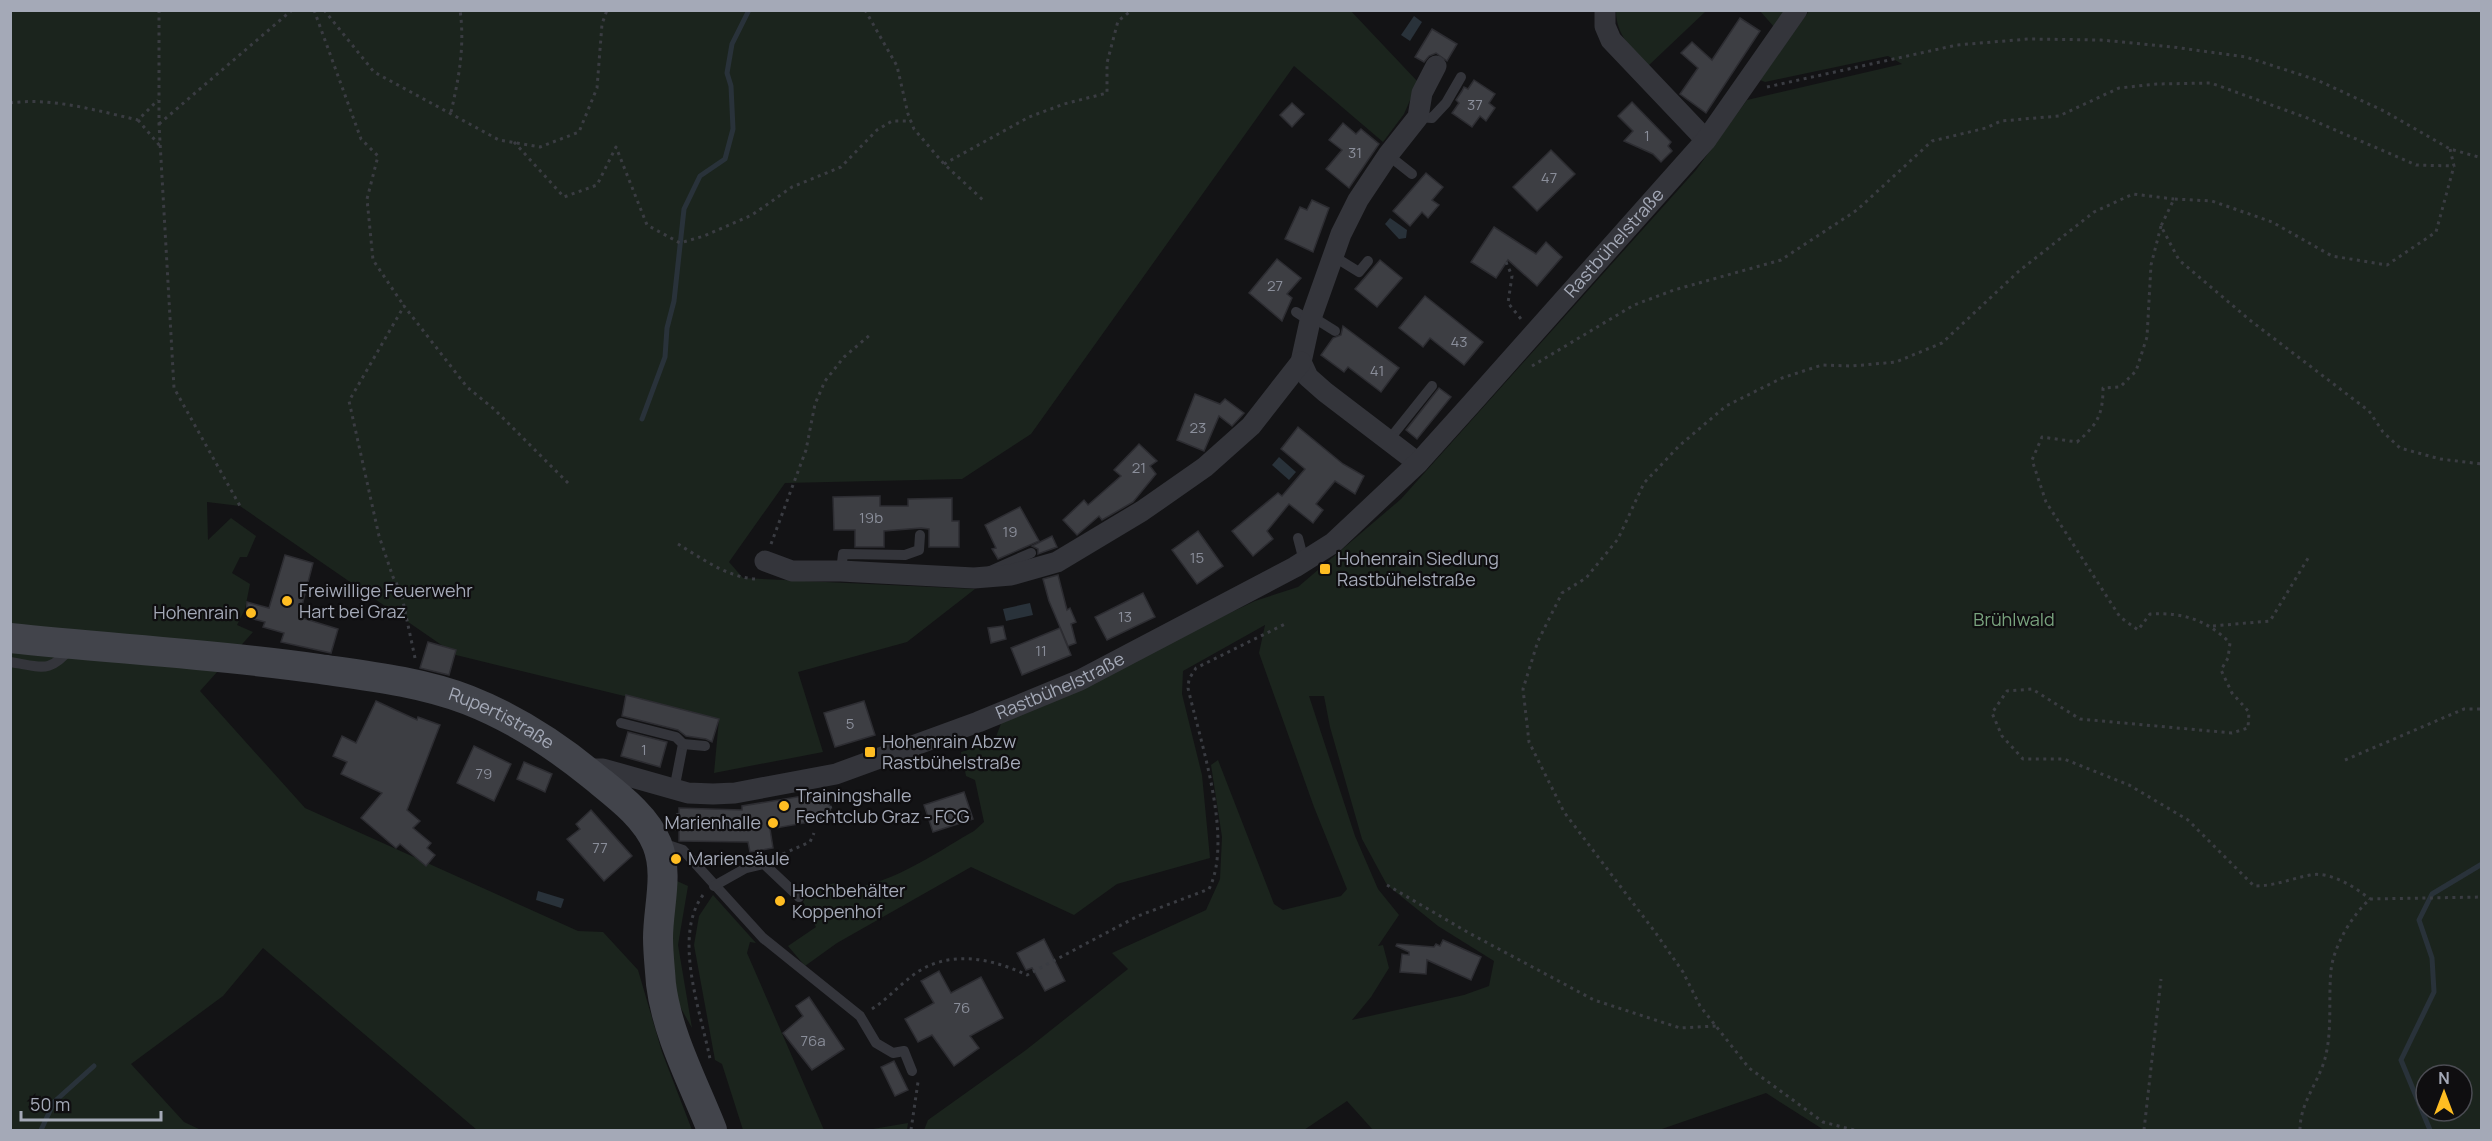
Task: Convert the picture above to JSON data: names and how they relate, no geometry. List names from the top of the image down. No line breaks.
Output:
{"streets":{"main road":["Rupertistraße"],"street":["Rastbühelstraße"]},"crossings":[["Rastbühelstraße","Rupertistraße"]],"parks":["Brühlwald"],"places":{"transit":["Hohenrain Siedlung Rastbühelstraße","Hohenrain Abzw Rastbühelstraße"],"other":["Freiwillige Feuerwehr Hart bei Graz","Hohenrain","Trainingshalle Fechtclub Graz - FCG","Marienhalle","Mariensäule","Hochbehälter Koppenhof"]},"house_numbers":["37","1","31","47","27","43","41","23","21","19b","19","15","13","11","5","1","79","77","76","76a"],"scale_bar":"50 m","north":"top"}
